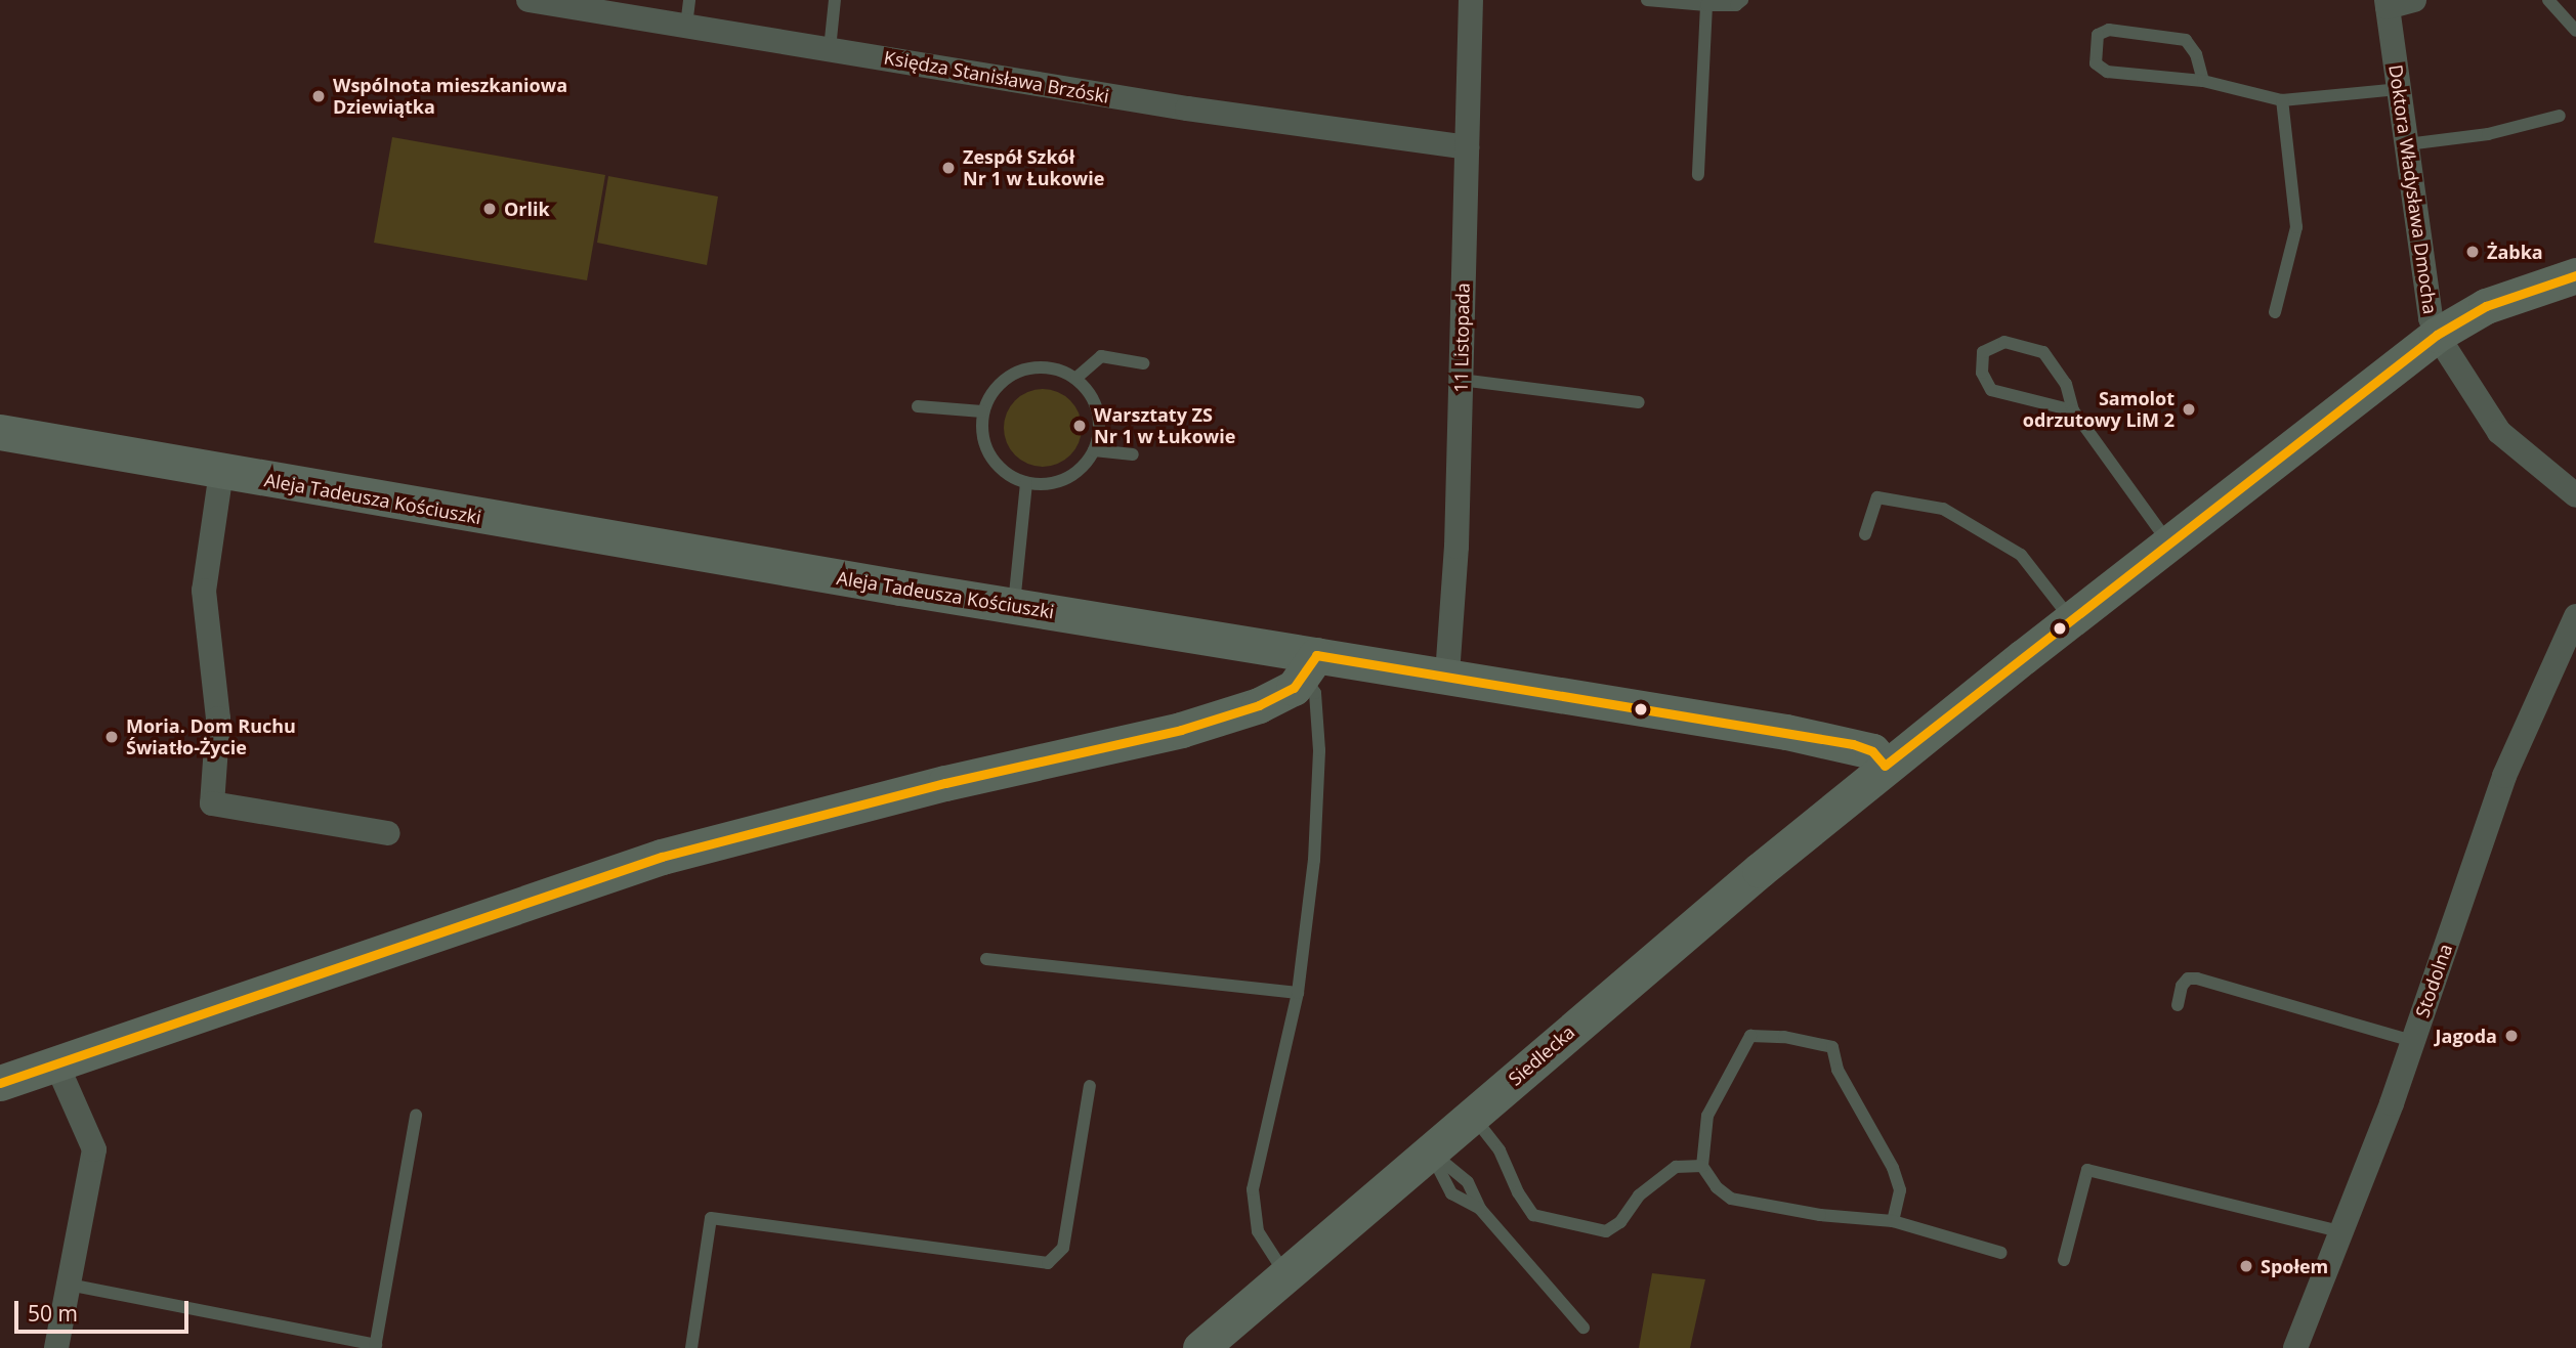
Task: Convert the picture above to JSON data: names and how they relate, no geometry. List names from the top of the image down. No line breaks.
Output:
{"streets":{"street":["Księdza Stanisława Brzóski","Doktora Władysława Dmocha","11 Listopada","Aleja Tadeusza Kościuszki","Stodolna","Siedlecka"]},"crossings":[["Księdza Stanisława Brzóski","11 Listopada"],["Doktora Władysława Dmocha","Siedlecka"],["11 Listopada","Aleja Tadeusza Kościuszki"],["Aleja Tadeusza Kościuszki","Siedlecka"]],"places":["Wspólnota mieszkaniowa Dziewiątka","Zespół Szkół Nr 1 w Łukowie","Orlik","Żabka","Samolot odrzutowy LiM 2","Warsztaty ZS Nr 1 w Łukowie","Moria. Dom Ruchu Światło-Życie","Jagoda","Społem"],"lines":["transit line 2"],"scale_bar":"50 m"}
